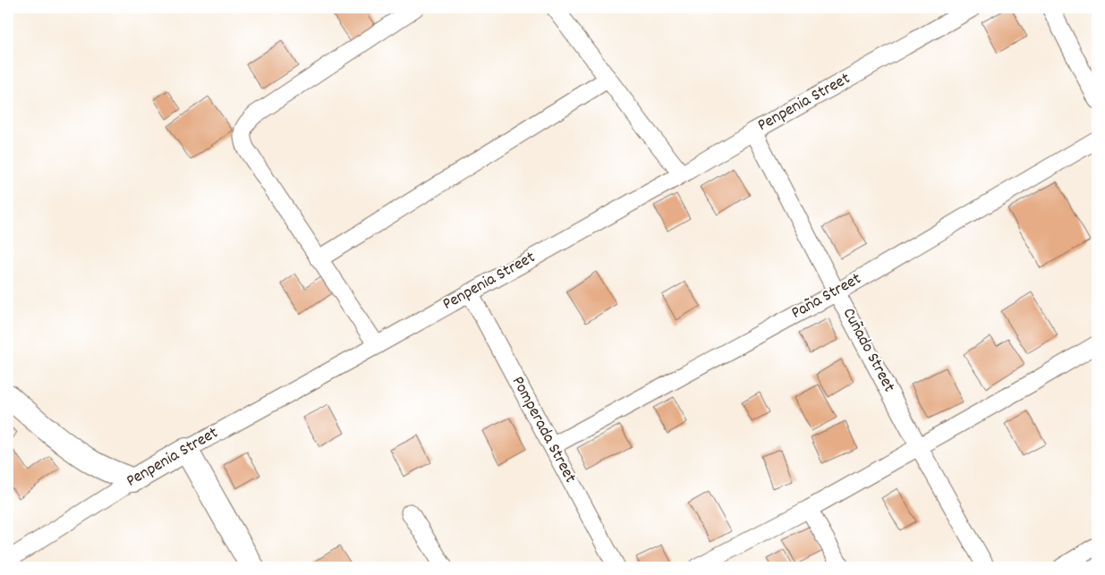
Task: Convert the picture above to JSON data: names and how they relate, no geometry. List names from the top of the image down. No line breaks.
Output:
{"streets":{"street":["Penpenia Street","Paña Street","Cuñado Street","Pomperada Street"]},"crossings":[["Penpenia Street","Cuñado Street"],["Penpenia Street","Pomperada Street"],["Paña Street","Cuñado Street"],["Paña Street","Pomperada Street"]]}
